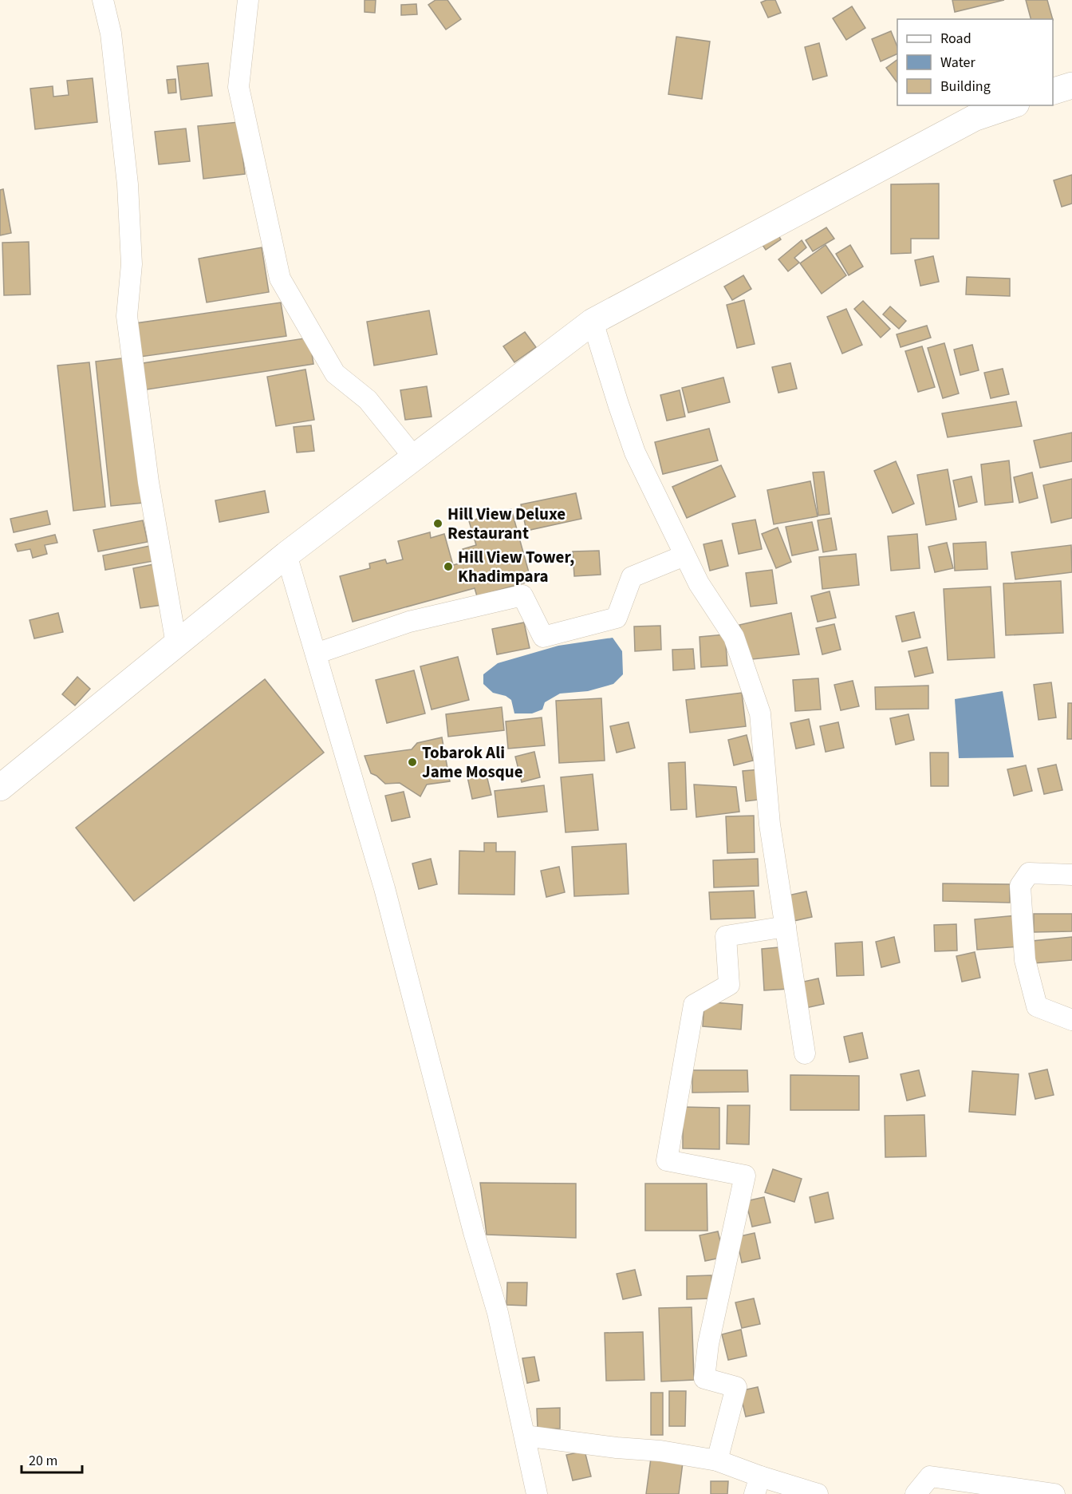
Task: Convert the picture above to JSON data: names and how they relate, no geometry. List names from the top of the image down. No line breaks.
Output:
{"places":["Hill View Deluxe Restaurant","Hill View Tower, Khadimpara","Tobarok Ali Jame Mosque"],"legend":["Road","Water","Building"],"scale_bar":"20 m"}
